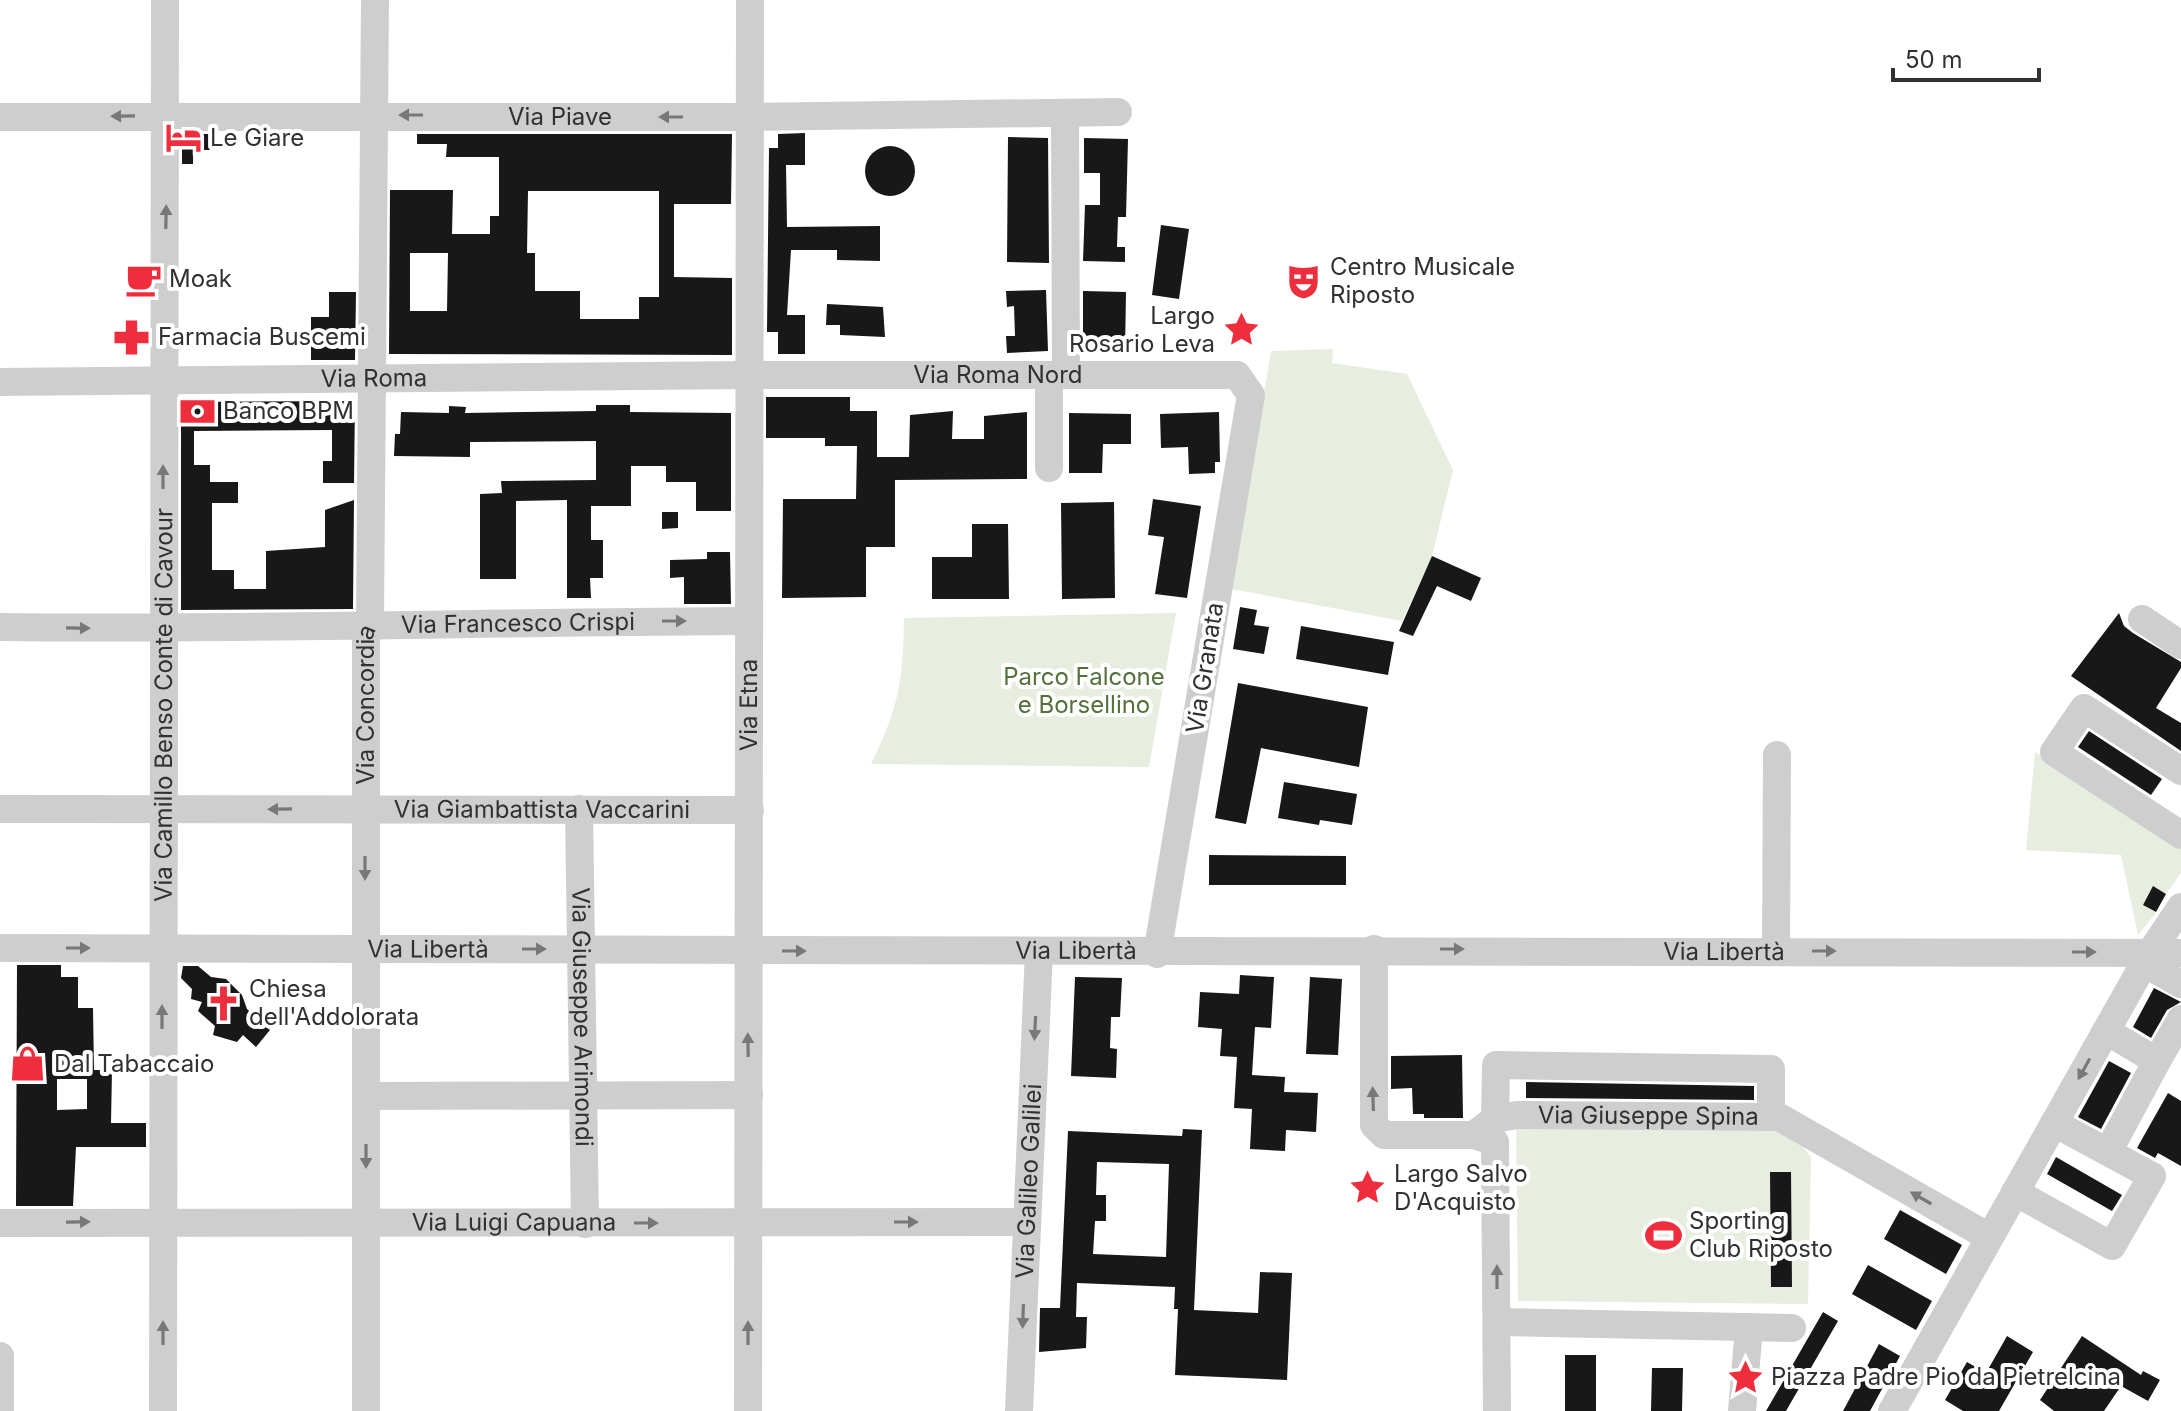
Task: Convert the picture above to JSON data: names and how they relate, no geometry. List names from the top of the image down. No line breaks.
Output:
{"streets":{"street":["Via Piave","Via Roma Nord","Via Roma","Via Francesco Crispi","Via Granata","Via Camillo Benso Conte di Cavour","Via Concordia","Via Etna","Via Giambattista Vaccarini","Via Libertà","Via Giuseppe Arimondi","Via Giuseppe Spina","Via Galileo Galilei","Via Luigi Capuana"]},"crossings":[["Via Piave","Via Camillo Benso Conte di Cavour"],["Via Piave","Via Concordia"],["Via Piave","Via Etna"],["Via Roma Nord","Via Roma"],["Via Roma Nord","Via Granata"],["Via Roma Nord","Via Etna"],["Via Roma","Via Camillo Benso Conte di Cavour"],["Via Roma","Via Concordia"],["Via Roma","Via Etna"],["Via Francesco Crispi","Via Camillo Benso Conte di Cavour"],["Via Francesco Crispi","Via Concordia"],["Via Francesco Crispi","Via Etna"],["Via Granata","Via Libertà"],["Via Camillo Benso Conte di Cavour","Via Giambattista Vaccarini"],["Via Camillo Benso Conte di Cavour","Via Libertà"],["Via Camillo Benso Conte di Cavour","Via Luigi Capuana"],["Via Concordia","Via Giambattista Vaccarini"],["Via Concordia","Via Libertà"],["Via Concordia","Via Luigi Capuana"],["Via Etna","Via Giambattista Vaccarini"],["Via Etna","Via Libertà"],["Via Etna","Via Luigi Capuana"],["Via Giambattista Vaccarini","Via Giuseppe Arimondi"],["Via Libertà","Via Giuseppe Arimondi"],["Via Libertà","Via Giuseppe Spina"],["Via Libertà","Via Galileo Galilei"],["Via Giuseppe Arimondi","Via Luigi Capuana"],["Via Galileo Galilei","Via Luigi Capuana"]],"one_way":["Via Piave","Via Francesco Crispi","Via Camillo Benso Conte di Cavour","Via Libertà","Via Giuseppe Spina","Via Galileo Galilei","Via Luigi Capuana"],"parks":["Parco Falcone e Borsellino"],"places":{"hotel":["Le Giare"],"cafe":["Moak"],"theatre":["Centro Musicale Riposto"],"place":["Largo Rosario Leva","Largo Salvo D'Acquisto","Piazza Padre Pio da Pietrelcina"],"pharmacy":["Farmacia Buscemi"],"bank":["Banco BPM"],"church":["Chiesa dell'Addolorata"],"shop":["Dal Tabaccaio"],"sports":["Sporting Club Riposto"]},"scale_bar":"50 m"}
